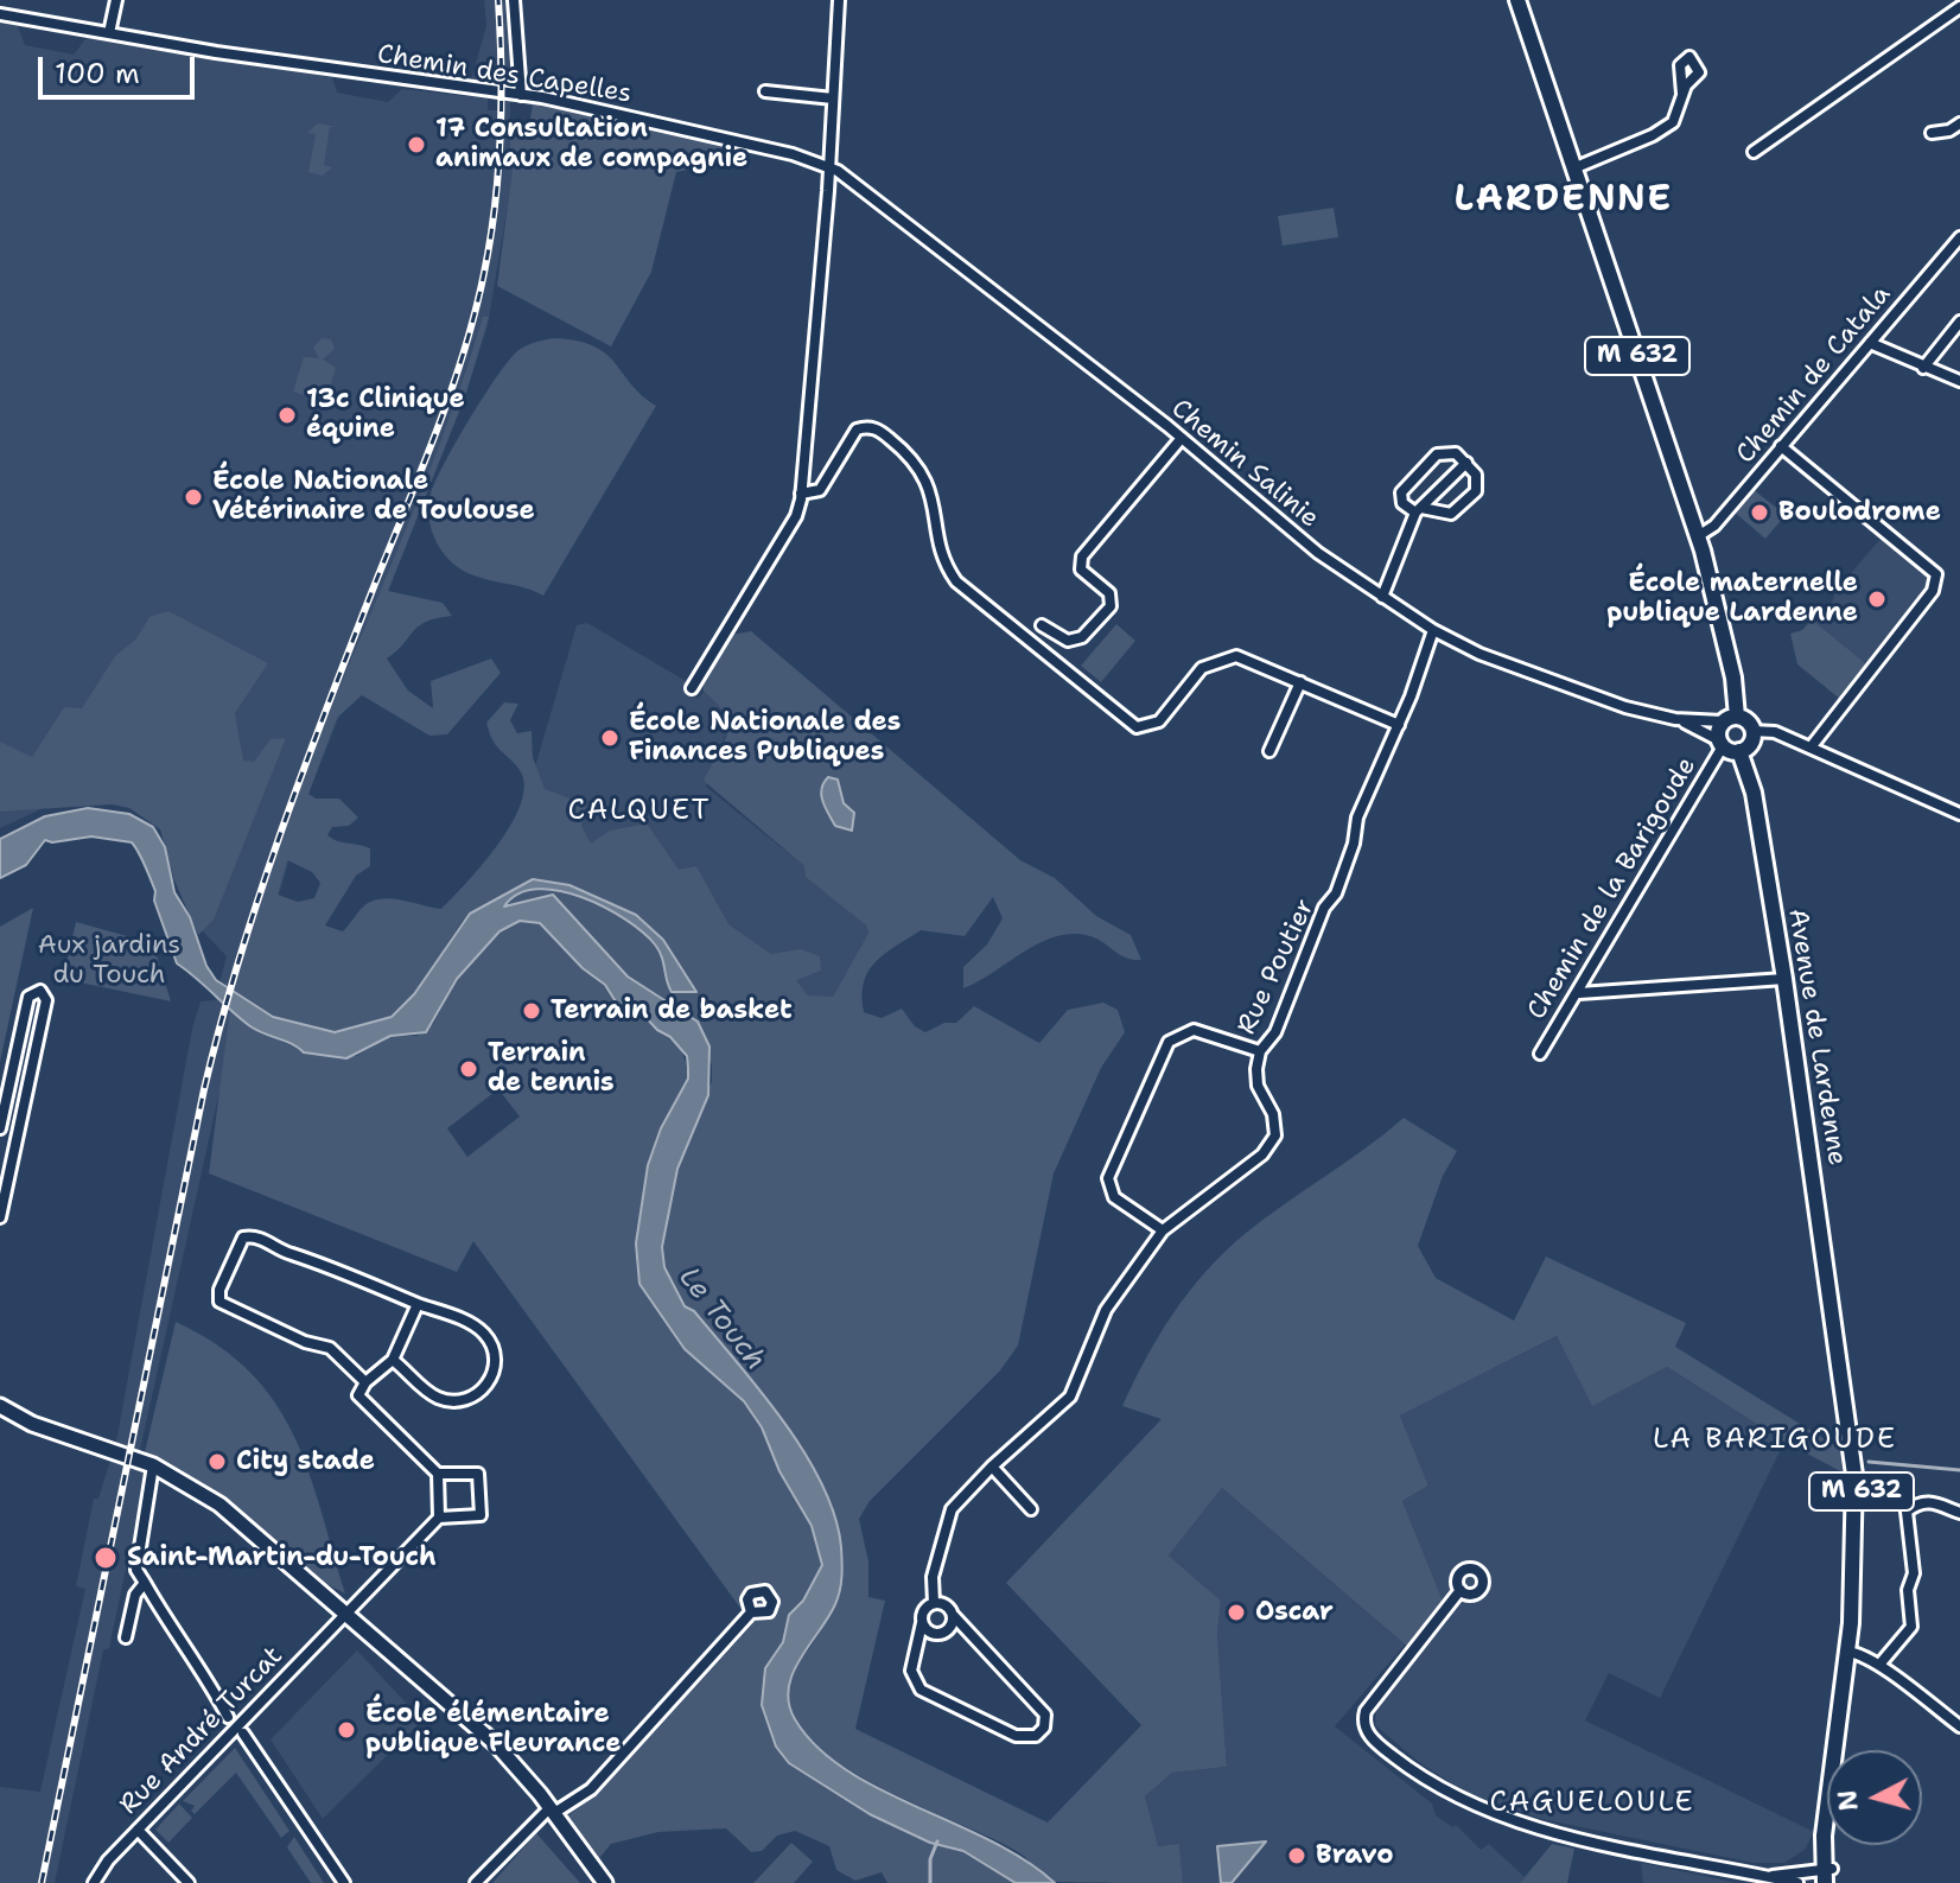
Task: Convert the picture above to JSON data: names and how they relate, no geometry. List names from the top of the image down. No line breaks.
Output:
{"streets":{"main road":["M 632","Avenue de Lardenne"],"street":["Chemin des Capelles","Chemin de Catala","Chemin Salinie","Chemin de la Barigoude","Rue Poutier","Rue André Turcat"]},"crossings":[["Chemin des Capelles","Chemin Salinie"],["M 632","Chemin de Catala"],["M 632","Chemin Salinie"],["M 632","Chemin de la Barigoude"],["M 632","Avenue de Lardenne"],["Chemin Salinie","Chemin de la Barigoude"],["Chemin Salinie","Rue Poutier"],["Chemin Salinie","Avenue de Lardenne"],["Chemin de la Barigoude","Avenue de Lardenne"]],"districts":["LARDENNE","CALQUET","LA BARIGOUDE","CAGUELOULE"],"water":["Le Touch"],"parks":["Aux jardins du Touch"],"places":["17 Consultation animaux de compagnie","13c Clinique équine","École Nationale Vétérinaire de Toulouse","Boulodrome","École maternelle publique Lardenne","École Nationale des Finances Publiques","Terrain de basket","Terrain de tennis","City stade","Saint-Martin-du-Touch","Oscar","École élémentaire publique Fleurance","Bravo"],"scale_bar":"100 m","north":"left"}
